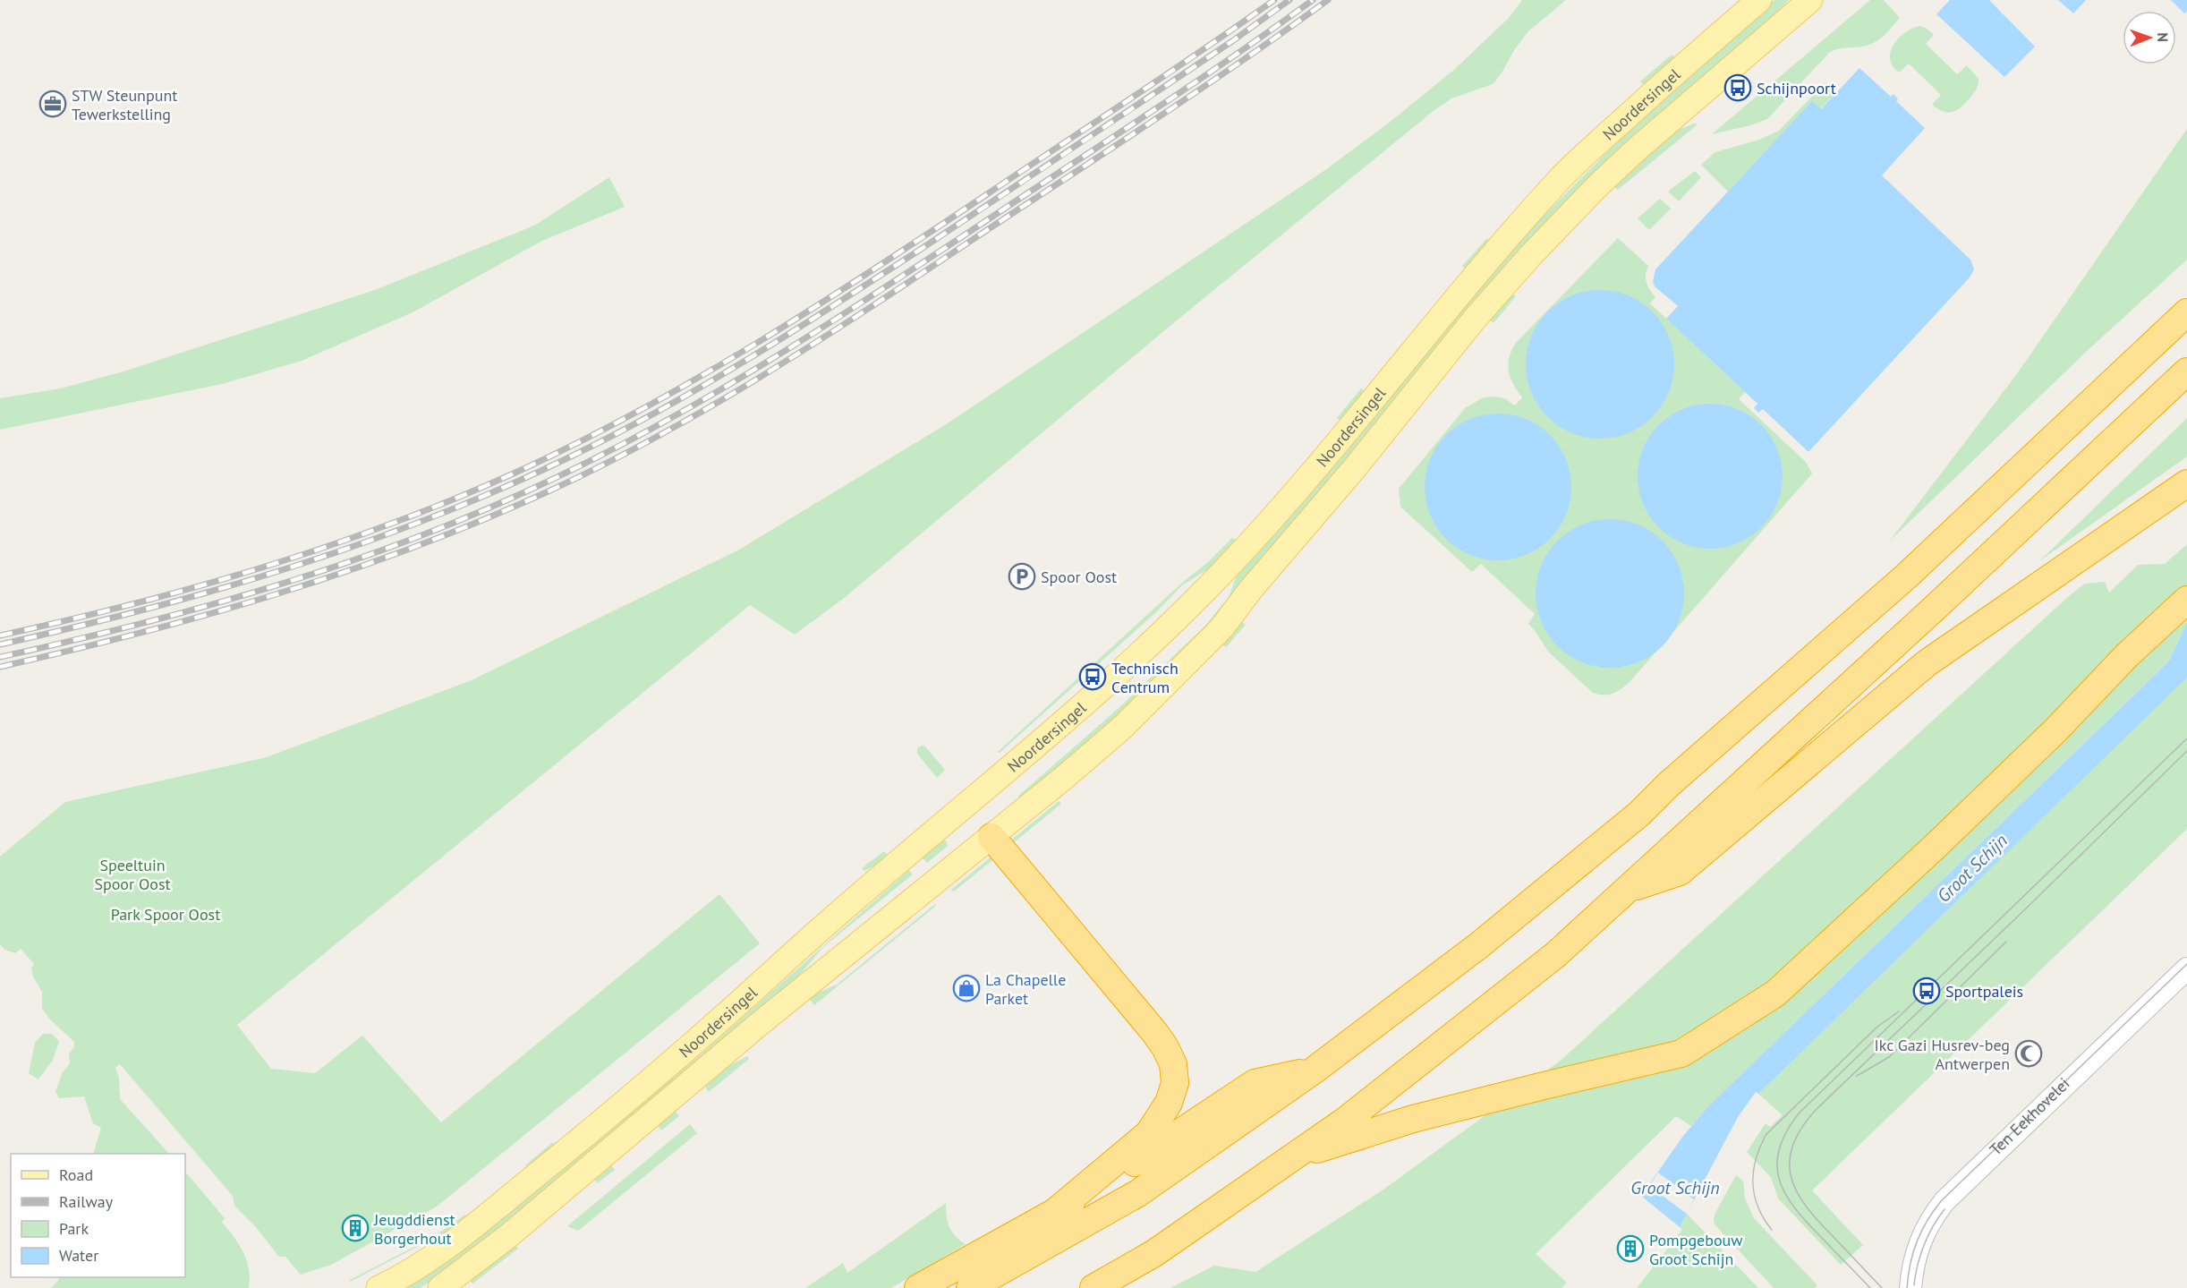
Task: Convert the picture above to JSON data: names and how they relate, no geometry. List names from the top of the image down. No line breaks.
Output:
{"streets":{"main road":["Noordersingel"],"street":["Ten Eekhovelei"]},"water":["Groot Schijn"],"parks":["Speeltuin Spoor Oost","Park Spoor Oost"],"places":{"bus stop":["Schijnpoort","Technisch Centrum","Sportpaleis"],"office":["STW Steunpunt Tewerkstelling"],"parking":["Spoor Oost"],"shop":["La Chapelle Parket"],"mosque":["Ikc Gazi Husrev-beg Antwerpen"],"building":["Jeugddienst Borgerhout","Pompgebouw Groot Schijn"]},"legend":["Road","Railway","Park","Water"],"north":"right"}
